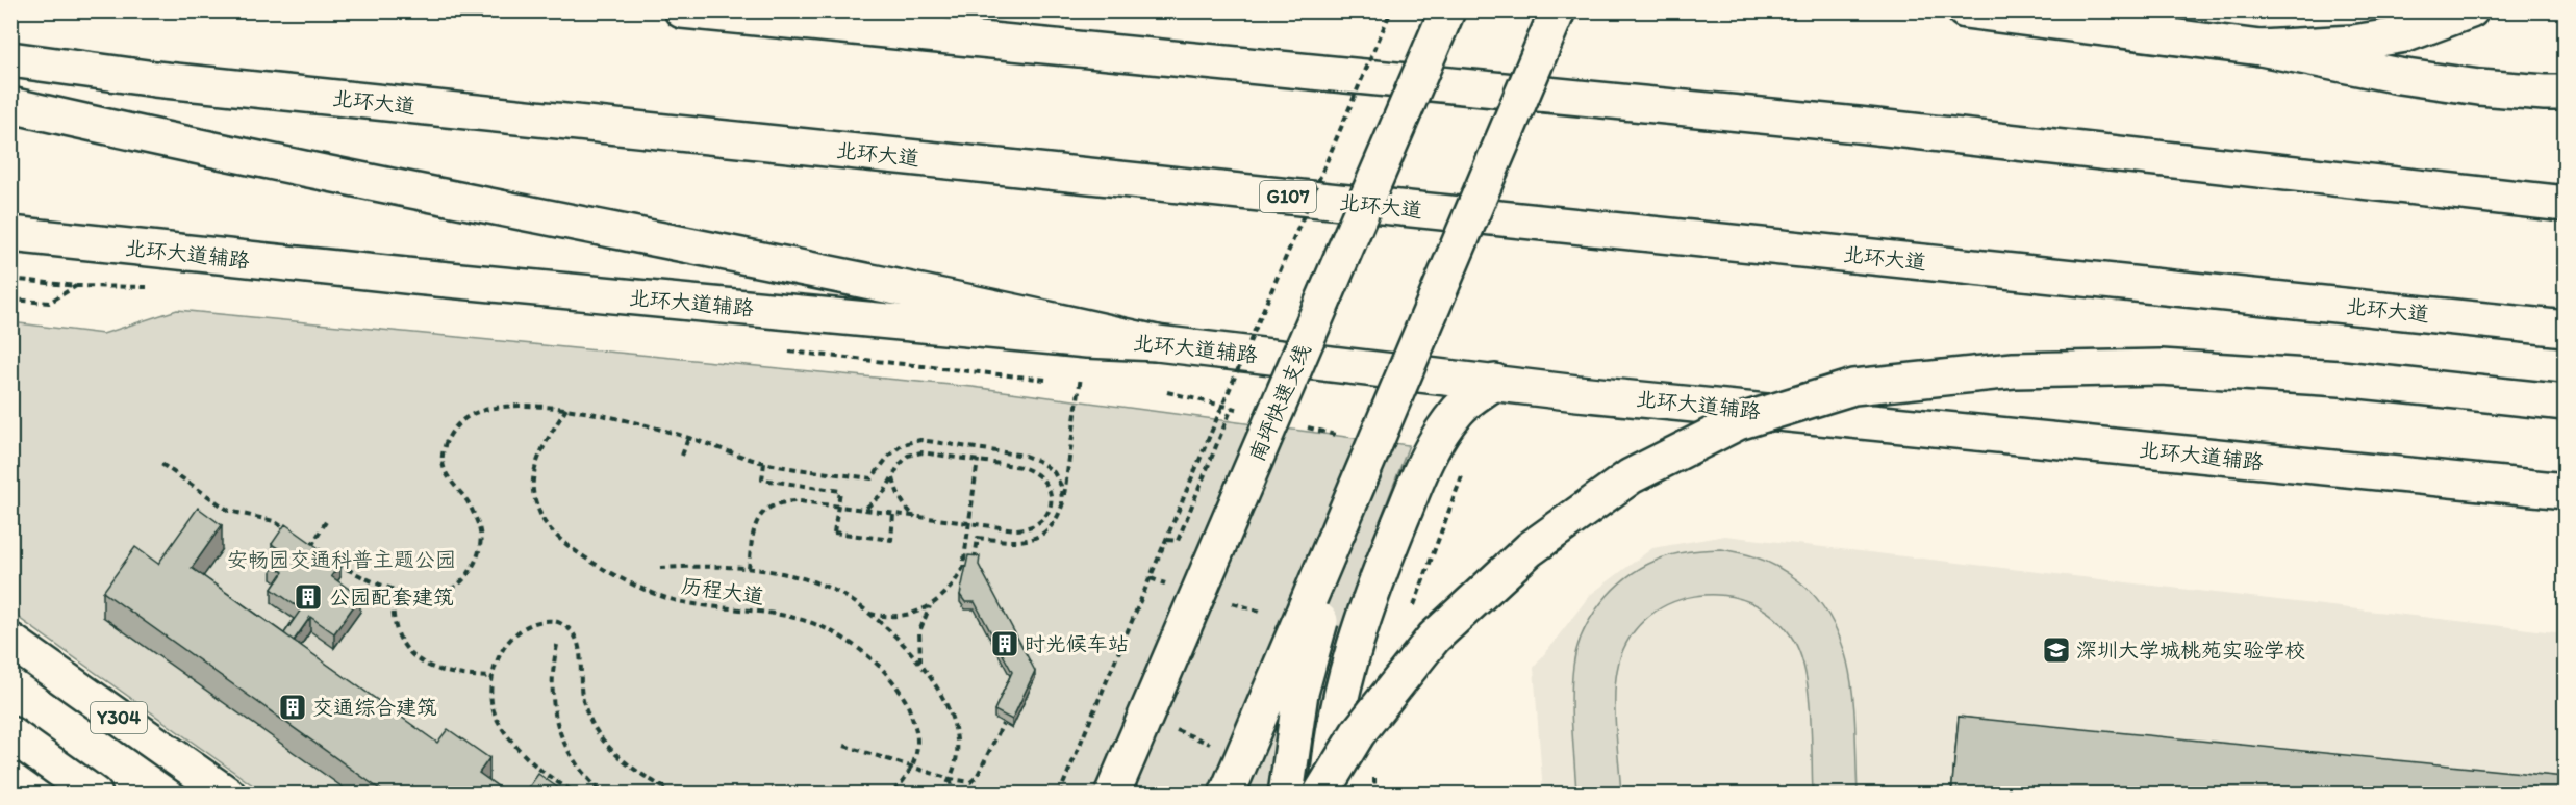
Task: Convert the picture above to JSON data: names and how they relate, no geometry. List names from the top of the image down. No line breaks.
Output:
{"streets":{"main road":["北环大道","G107","北环大道辅路","南坪快速支线","Y304"],"path":["历程大道"]},"parks":["安畅园交通科普主题公园"],"places":{"building":["公园配套建筑","时光候车站","交通综合建筑"],"school or university":["深圳大学城桃苑实验学校"]}}
